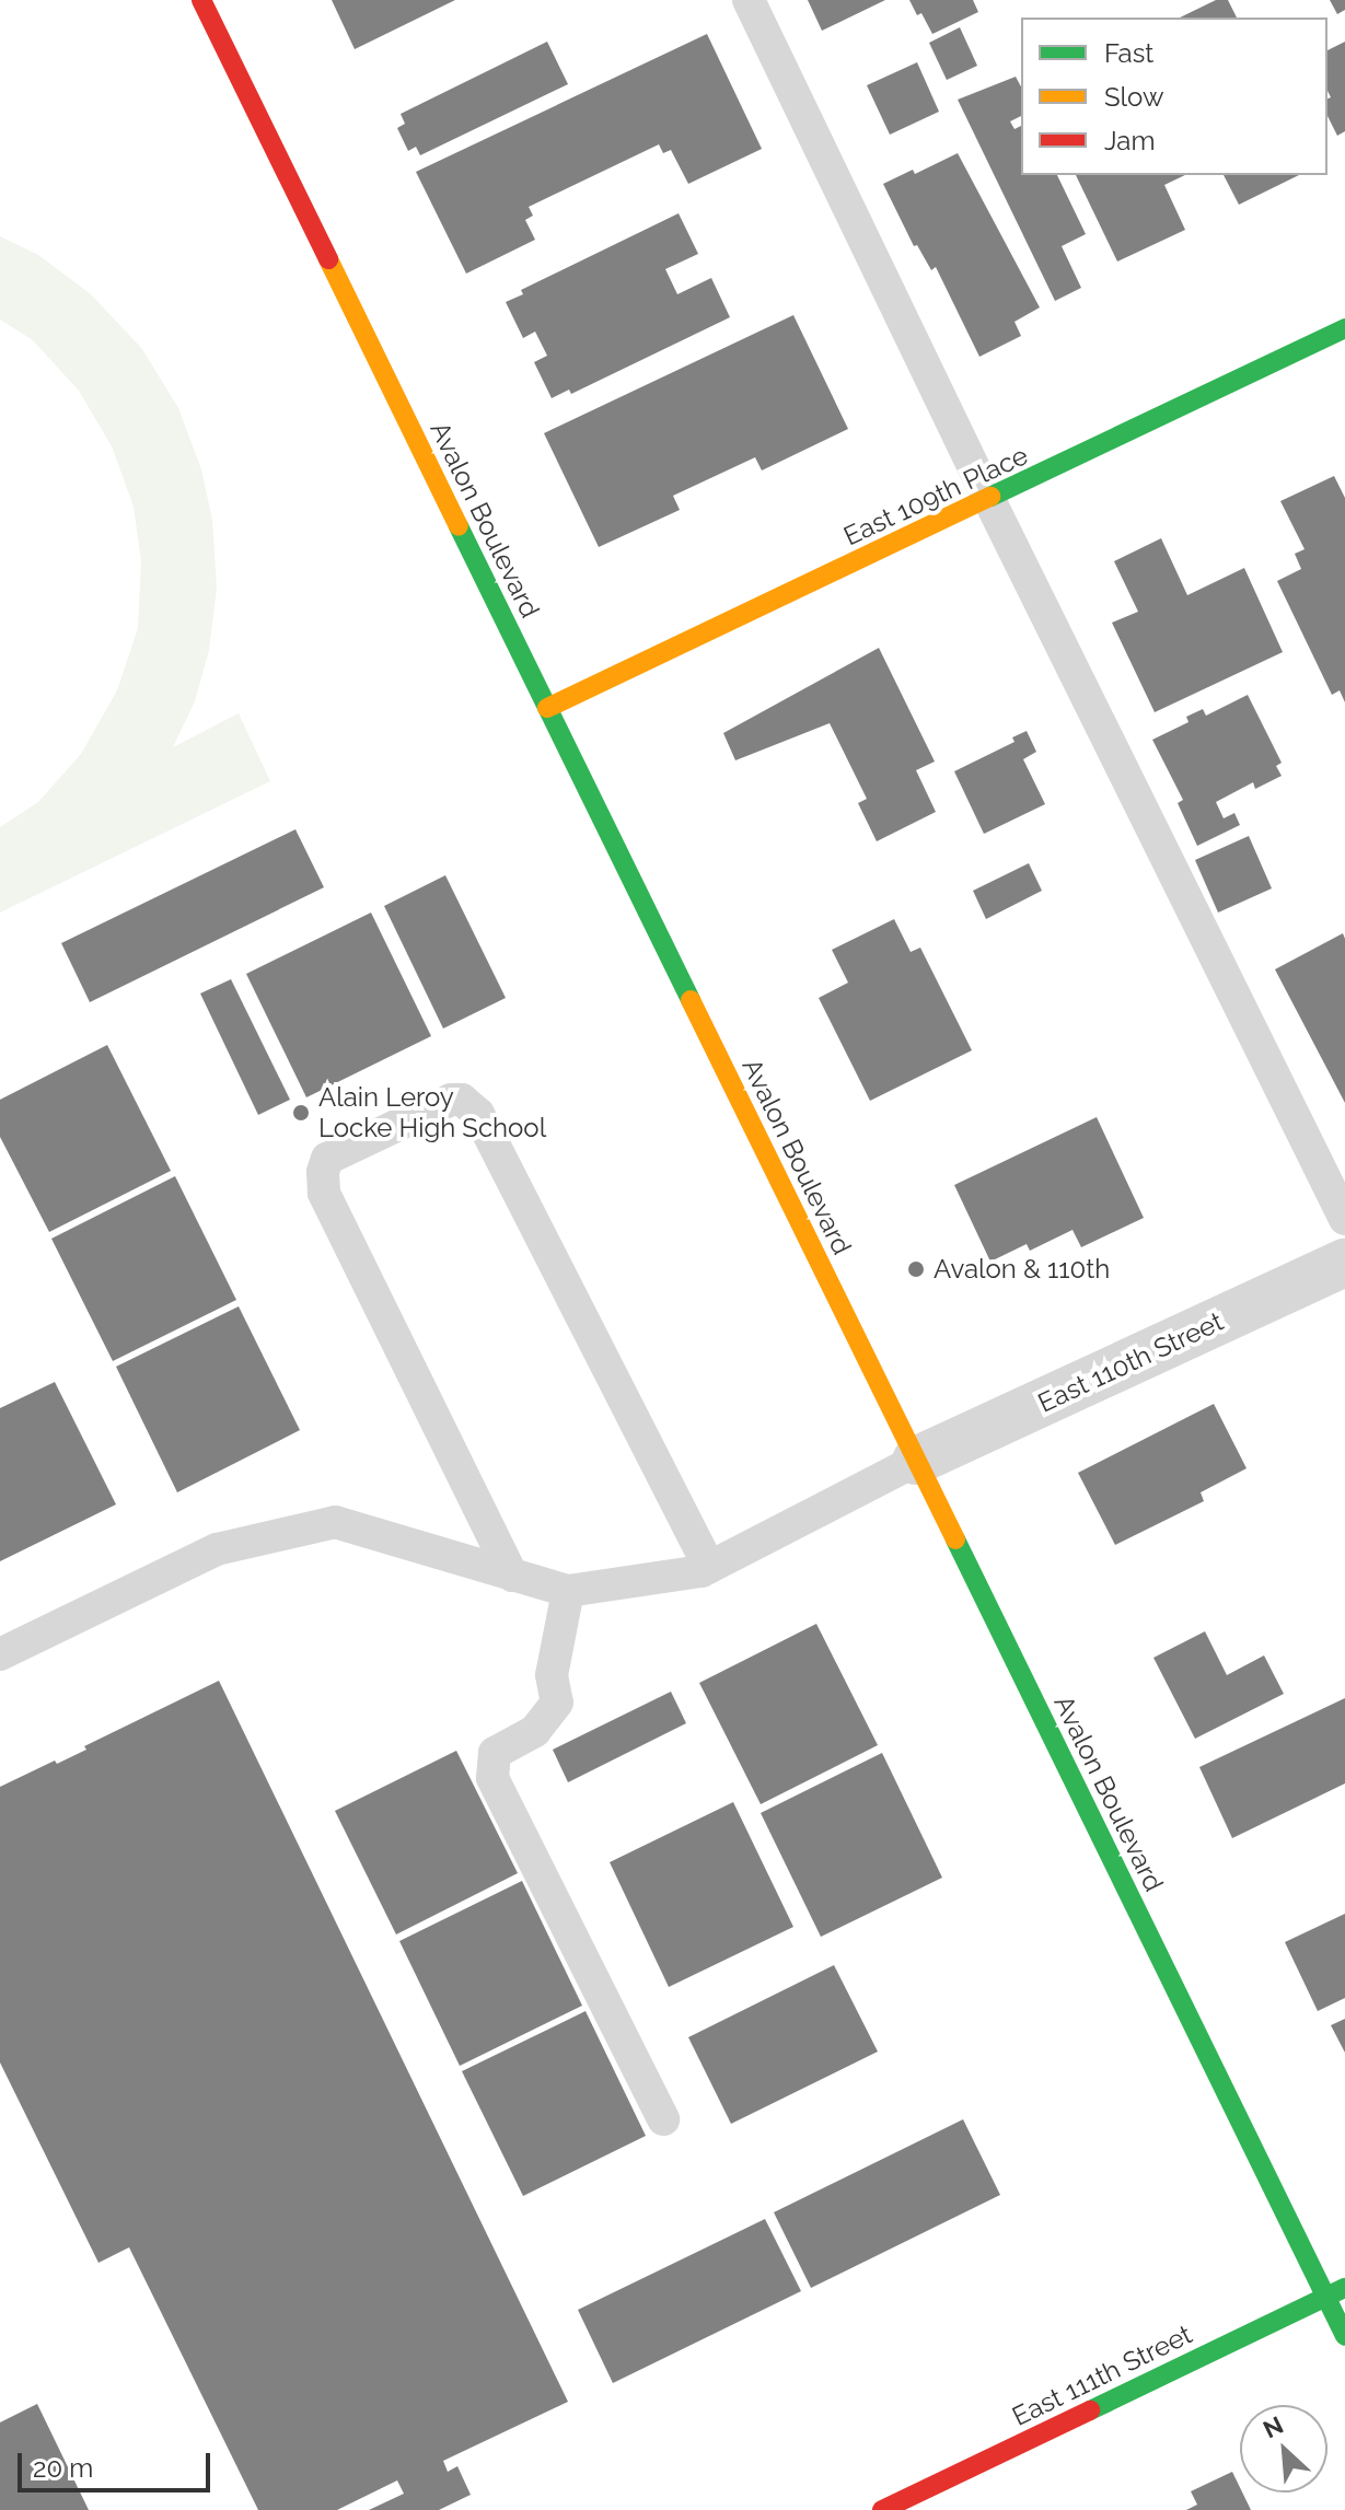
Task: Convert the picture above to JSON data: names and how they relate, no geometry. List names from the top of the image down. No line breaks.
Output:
{"streets":{"main road":["East 109th Place","Avalon Boulevard","East 111th Street"],"street":["East 110th Street"]},"crossings":[["East 109th Place","Avalon Boulevard"],["Avalon Boulevard","East 110th Street"],["Avalon Boulevard","East 111th Street"]],"places":["Alain Leroy Locke High School","Avalon & 110th"],"legend":["Fast","Slow","Jam"],"scale_bar":"20 m","north":"top left"}
